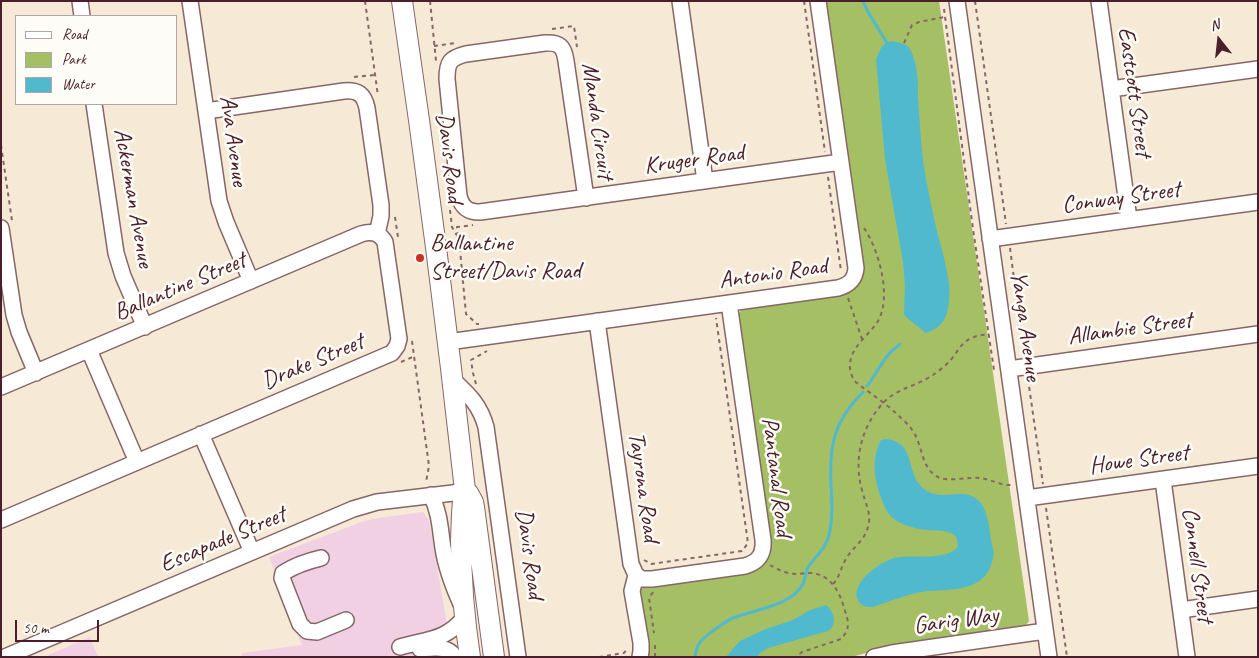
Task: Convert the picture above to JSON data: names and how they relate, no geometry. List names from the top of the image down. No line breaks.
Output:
{"streets":{"main road":["Davis Road"],"street":["Eastcott Street","Manda Circuit","Ava Avenue","Kruger Road","Ackerman Avenue","Conway Street","Antonio Road","Ballantine Street","Yanga Avenue","Allambie Street","Drake Street","Howe Street","Pantanal Road","Tayrona Road","Escapade Street","Connell Street","Garig Way"]},"crossings":[["Eastcott Street","Conway Street"],["Manda Circuit","Kruger Road"],["Ava Avenue","Ballantine Street"],["Davis Road","Antonio Road"],["Davis Road","Escapade Street"],["Kruger Road","Antonio Road"],["Ackerman Avenue","Ballantine Street"],["Conway Street","Yanga Avenue"],["Antonio Road","Pantanal Road"],["Antonio Road","Tayrona Road"],["Ballantine Street","Drake Street"],["Yanga Avenue","Allambie Street"],["Yanga Avenue","Howe Street"],["Yanga Avenue","Garig Way"],["Howe Street","Connell Street"],["Pantanal Road","Tayrona Road"]],"places":["Ballantine Street/Davis Road"],"legend":["Road","Park","Water"],"scale_bar":"50 m","north":"top"}
